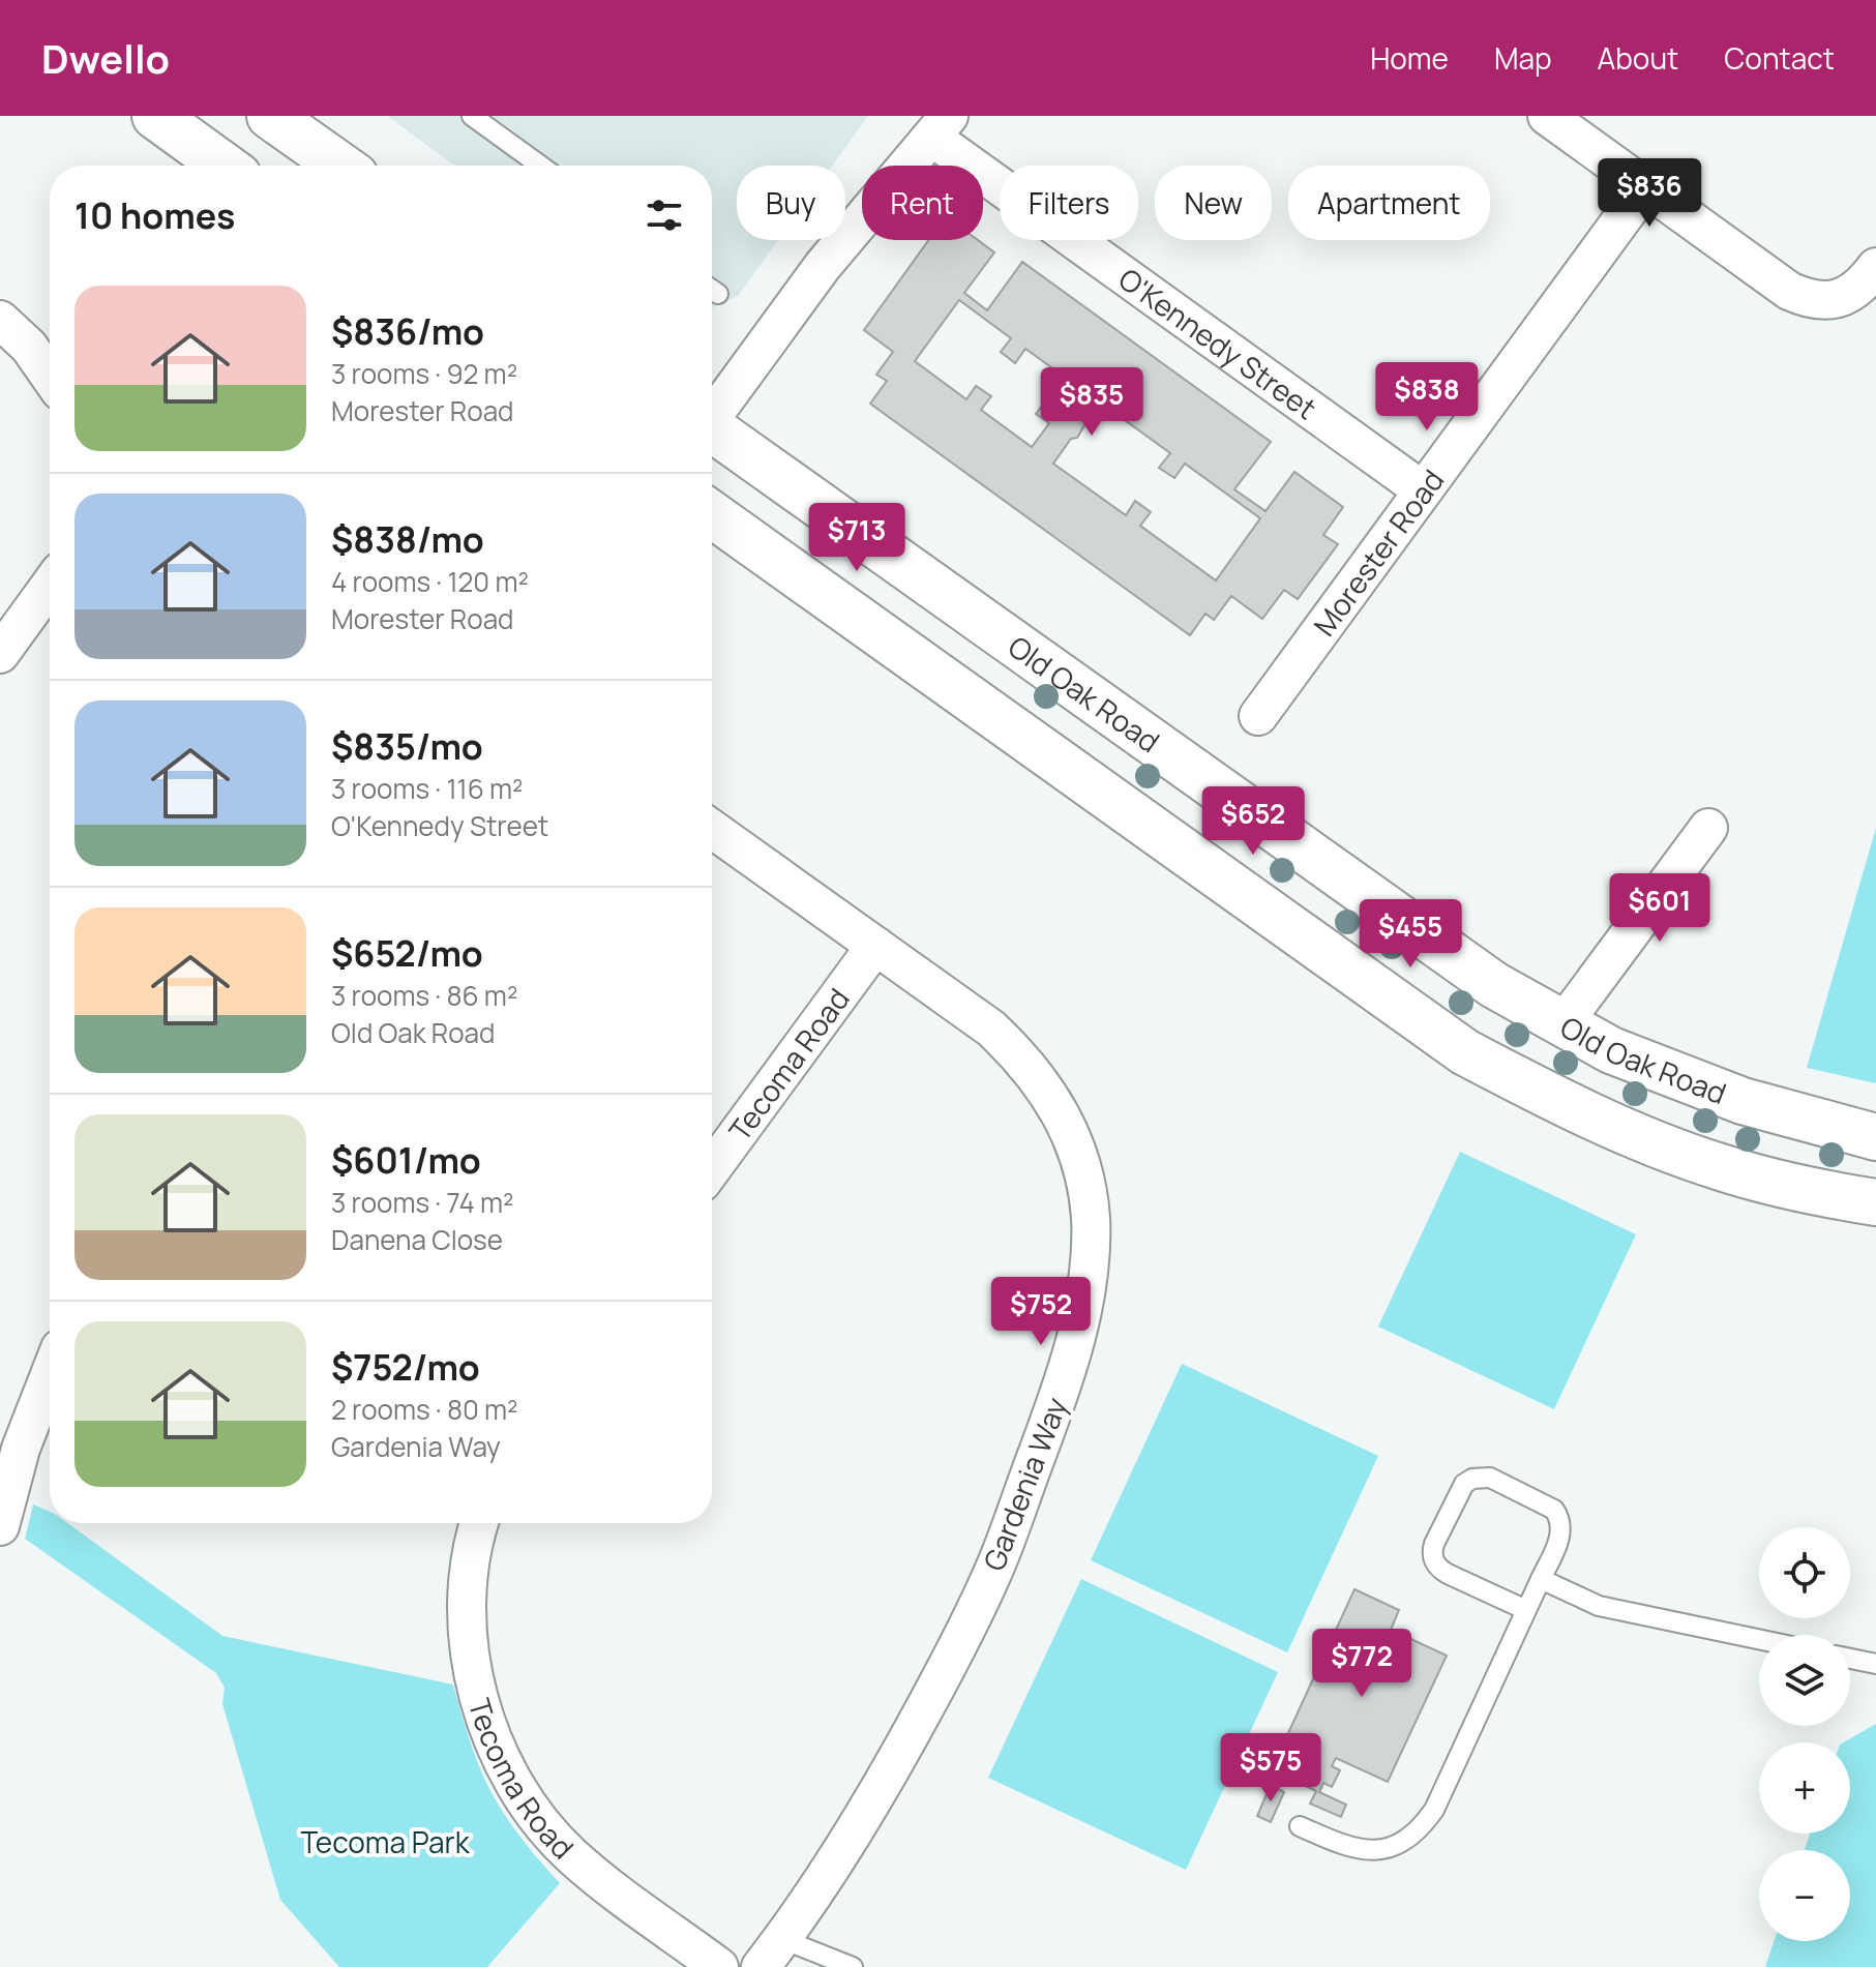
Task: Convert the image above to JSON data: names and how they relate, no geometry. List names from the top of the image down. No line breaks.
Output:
{"streets":{"main road":["Old Oak Road"],"street":["O'Kennedy Street","Morester Road","Tecoma Road","Gardenia Way"]},"crossings":[["O'Kennedy Street","Morester Road"],["Tecoma Road","Gardenia Way"]],"parks":["Tecoma Park"],"page":{"header":"Dwello","nav":["Home","Map","About","Contact"],"price":["$836","$838","$835","$713","$652","$601","$455","$752","$772","$575"],"chip":["Buy","Rent","Filters","New","Apartment"],"heading":"10 homes","list":[{"name":"$836/mo","note":"3 rooms · 92 m² · Morester Road"},{"name":"$838/mo","note":"4 rooms · 120 m² · Morester Road"},{"name":"$835/mo","note":"3 rooms · 116 m² · O'Kennedy Street"},{"name":"$652/mo","note":"3 rooms · 86 m² · Old Oak Road"},{"name":"$601/mo","note":"3 rooms · 74 m² · Danena Close"},{"name":"$752/mo","note":"2 rooms · 80 m² · Gardenia Way"}],"map_buttons":["+","−"]}}
